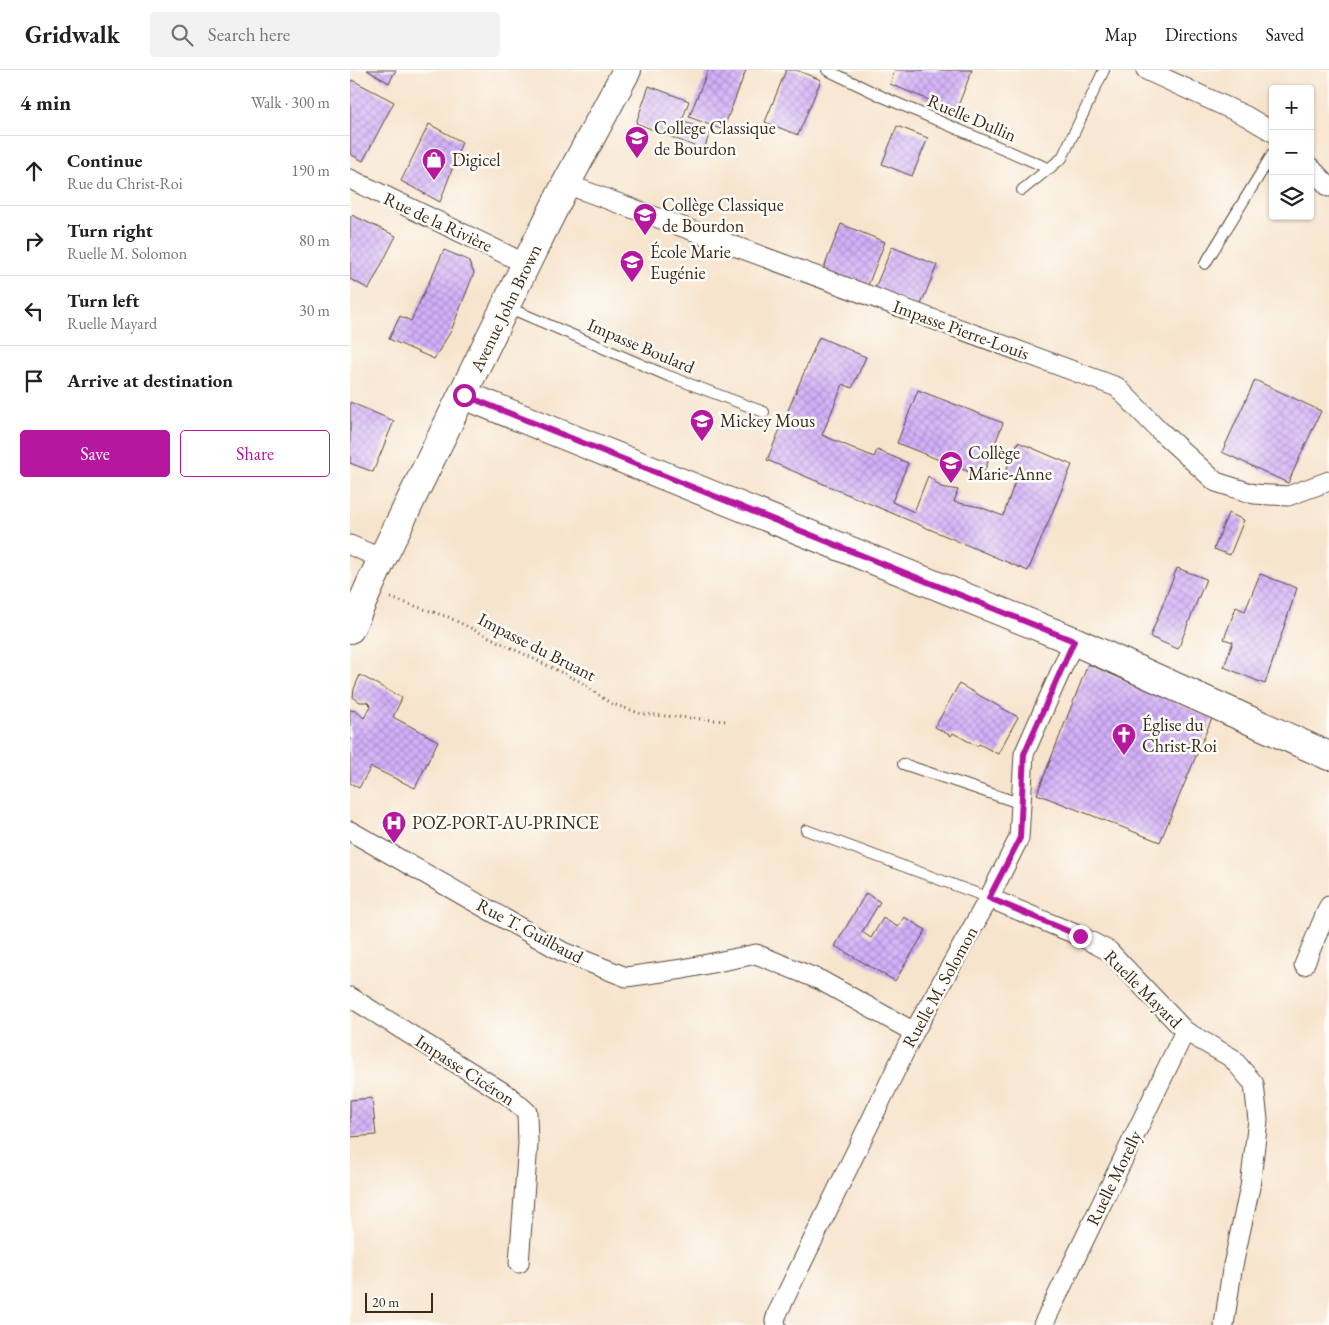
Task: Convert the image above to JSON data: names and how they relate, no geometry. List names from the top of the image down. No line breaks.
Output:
{"streets":{"street":["Rue de la Rivière","Avenue John Brown","Impasse Pierre-Louis","Rue T. Guilbaud","Ruelle M. Solomon","Ruelle Mayard","Impasse Cicéron","Ruelle Morelly"],"lane":["Ruelle Dullin","Impasse Boulard"],"path":["Impasse du Bruant"]},"crossings":[["Rue de la Rivière","Avenue John Brown"],["Avenue John Brown","Impasse Pierre-Louis"],["Avenue John Brown","Impasse Boulard"],["Avenue John Brown","Impasse du Bruant"],["Rue T. Guilbaud","Ruelle M. Solomon"],["Ruelle M. Solomon","Ruelle Mayard"],["Ruelle Mayard","Ruelle Morelly"]],"places":{"school or university":["College Classique de Bourdon","Collège Classique de Bourdon","École Marie Eugénie","Mickey Mous","Collège Marie-Anne"],"shop":["Digicel"],"church":["Église du Christ-Roi"],"hospital":["POZ-PORT-AU-PRINCE"]},"scale_bar":"20 m","page":{"header":"Gridwalk","search":"Search here","nav":["Map","Directions","Saved"],"heading":["4 min","Walk · 300 m"],"map_buttons":["+","−"],"list":[["Continue","Rue du Christ-Roi","190 m"],["Turn right","Ruelle M. Solomon","80 m"],["Turn left","Ruelle Mayard","30 m"],"Arrive at destination"],"buttons":["Save","Share"],"scale":"20 m"}}
